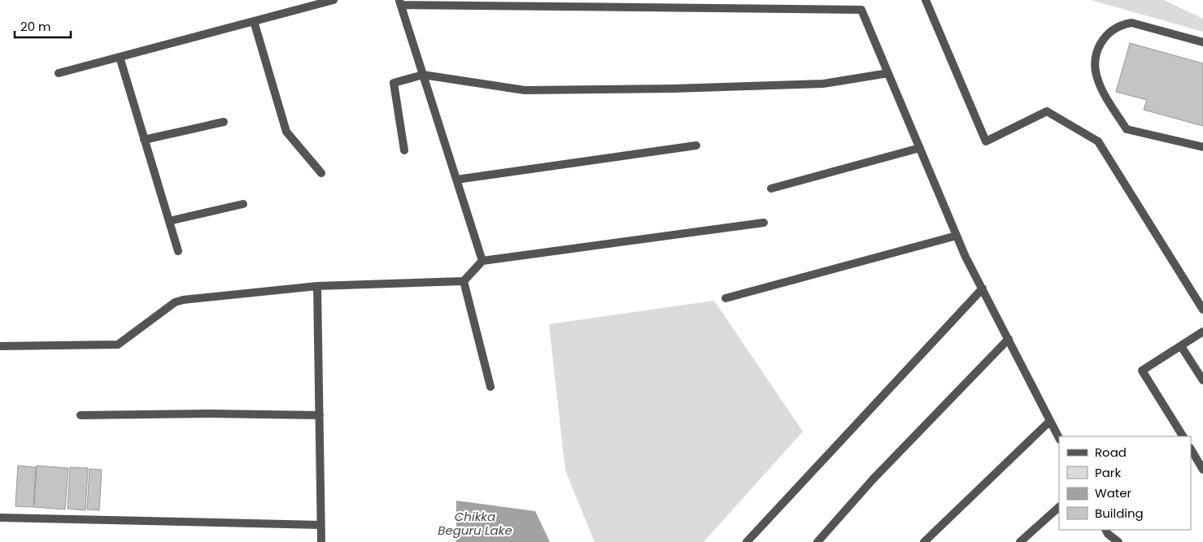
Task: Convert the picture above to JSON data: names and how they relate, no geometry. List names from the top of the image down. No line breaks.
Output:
{"water":["Chikka Beguru Lake"],"legend":["Road","Park","Water","Building"],"scale_bar":"20 m"}
